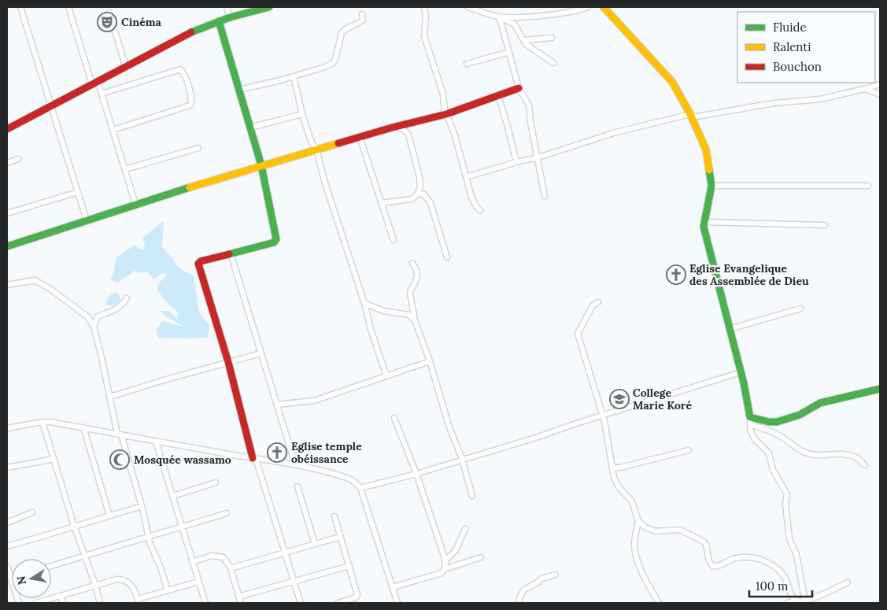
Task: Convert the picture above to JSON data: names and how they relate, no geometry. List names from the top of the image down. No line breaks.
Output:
{"places":{"theatre":["Cinéma"],"church":["Eglise Evangelique des Assemblée de Dieu","Eglise temple obéissance"],"school or university":["College Marie Koré"],"mosque":["Mosquée wassamo"]},"legend":["Fluide","Ralenti","Bouchon"],"scale_bar":"100 m","north":"left"}
